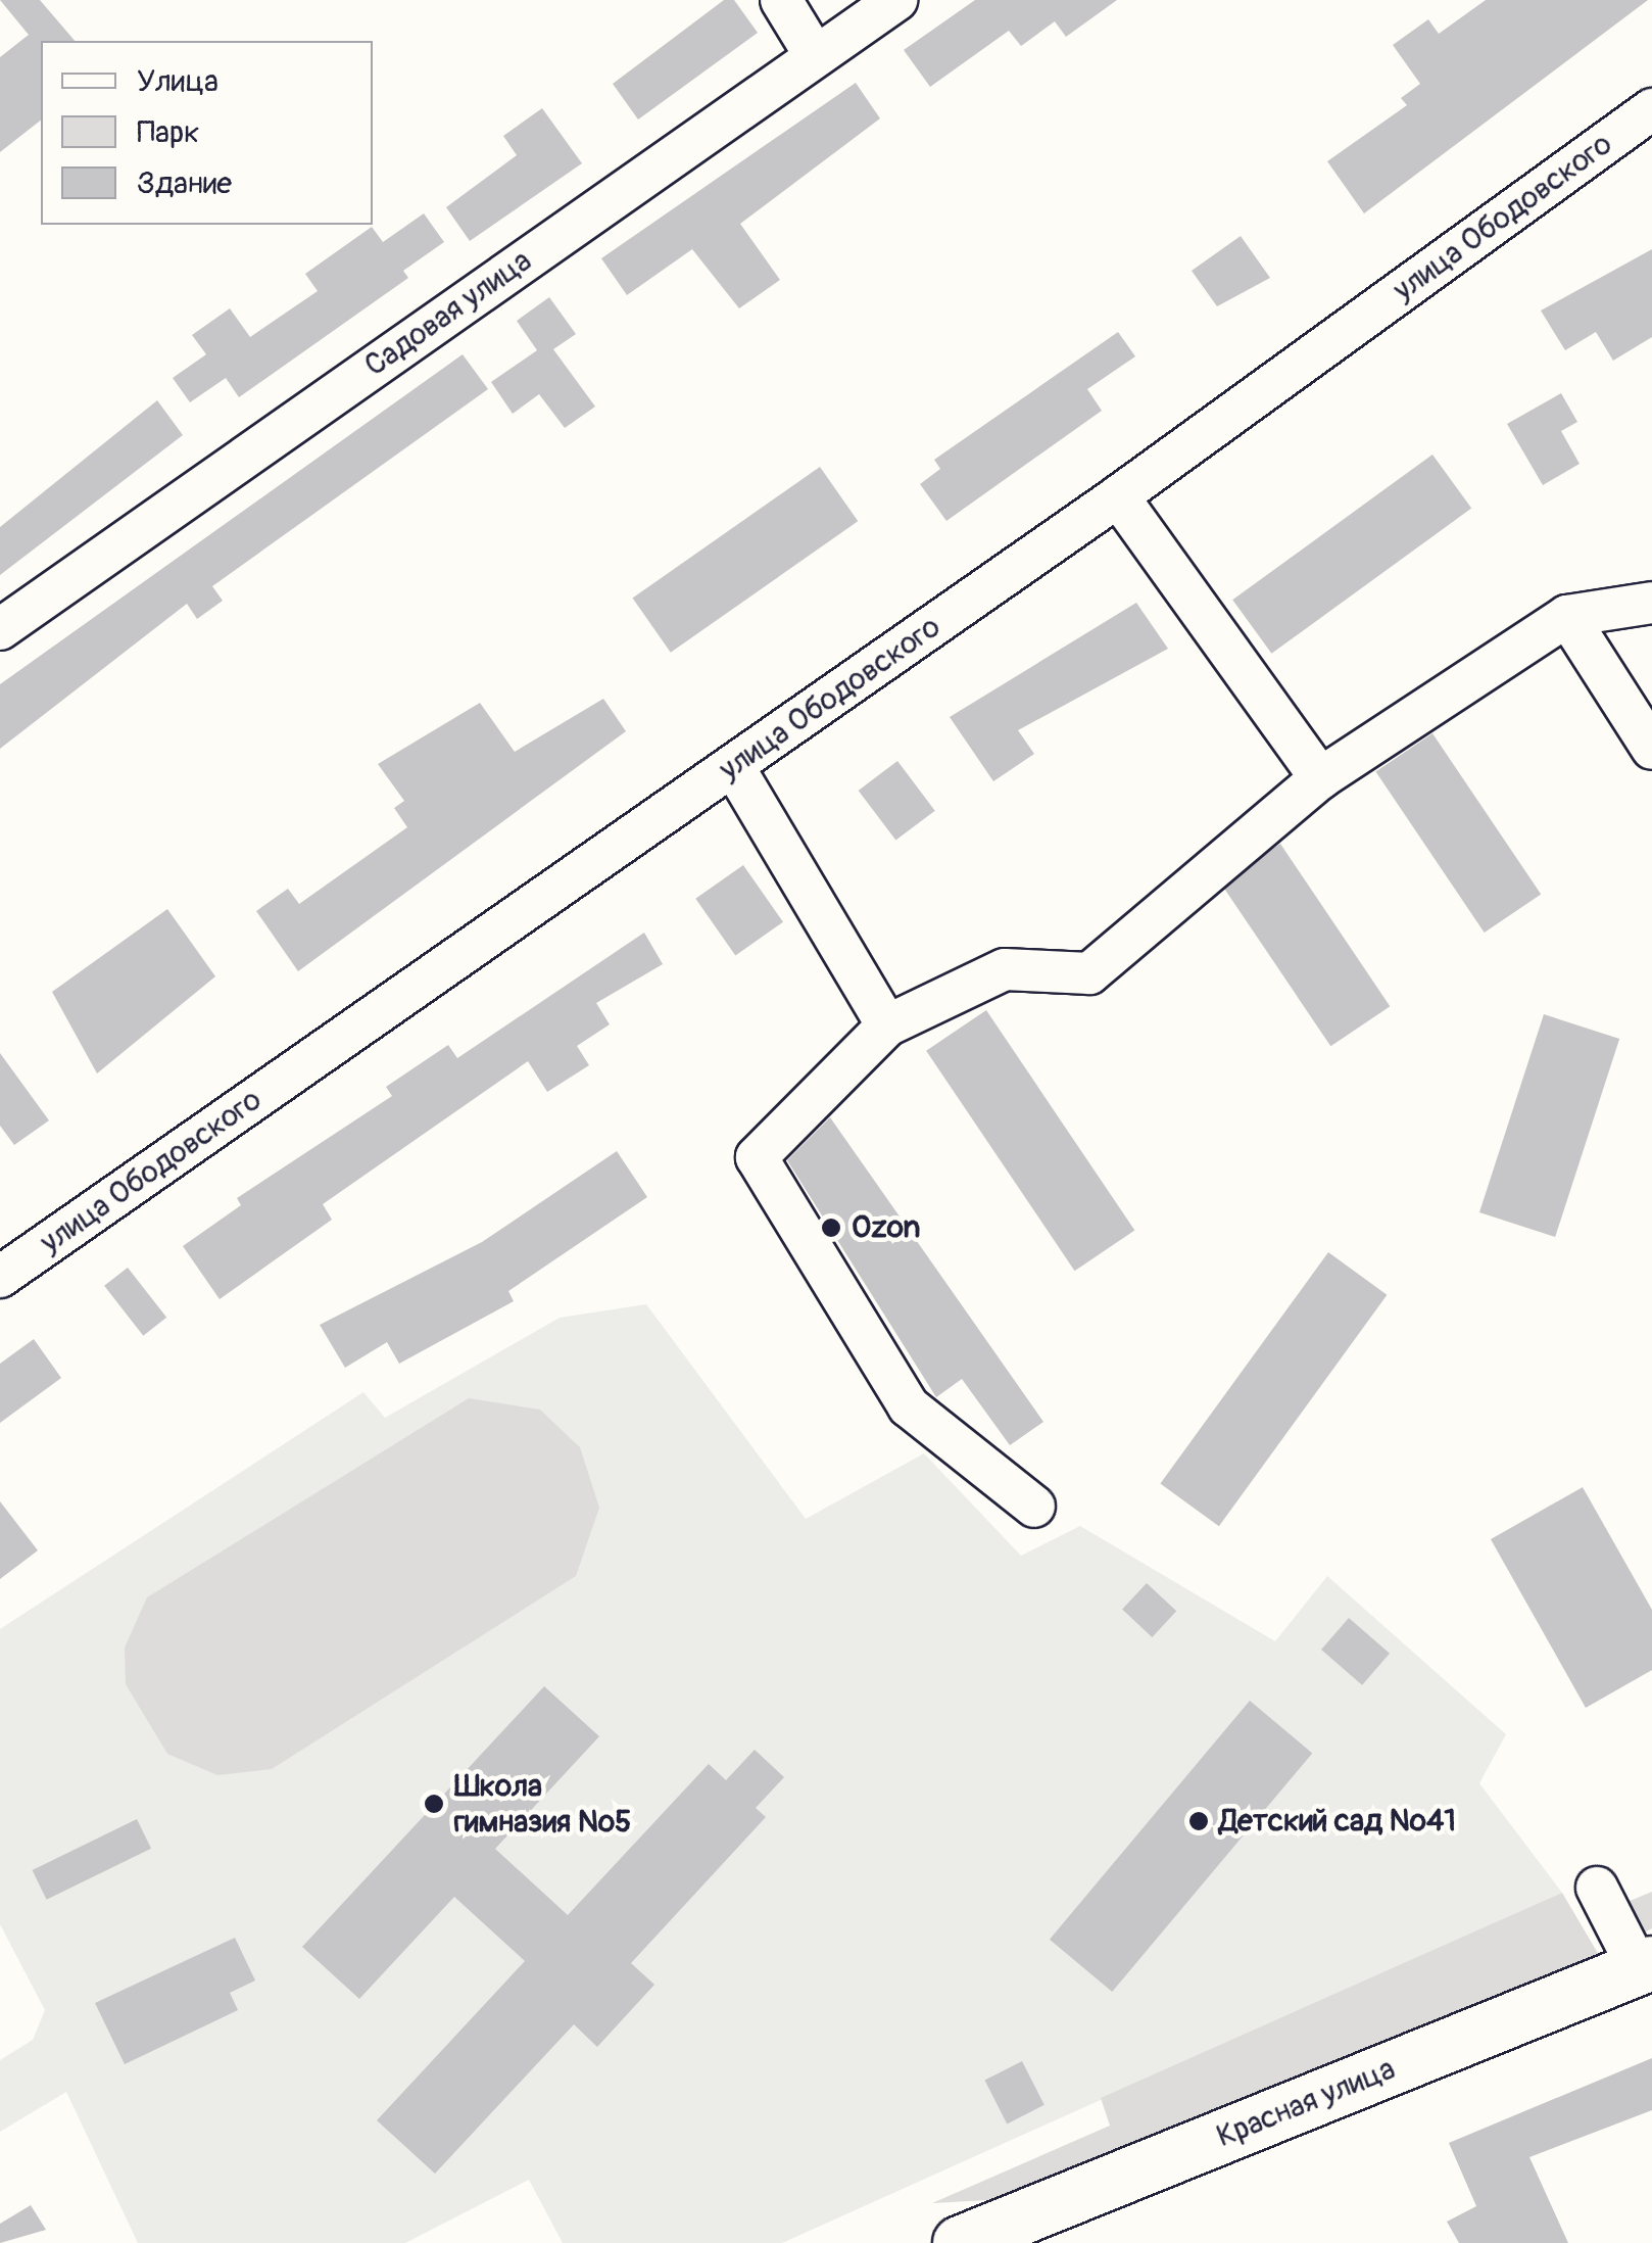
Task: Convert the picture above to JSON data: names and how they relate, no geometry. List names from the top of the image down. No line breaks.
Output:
{"streets":{"main road":["Красная улица"],"street":["улица Ободовского","Садовая улица"]},"places":["Ozon","Школа гимназия №5","Детский сад №41"],"legend":["Улица","Парк","Здание"]}
